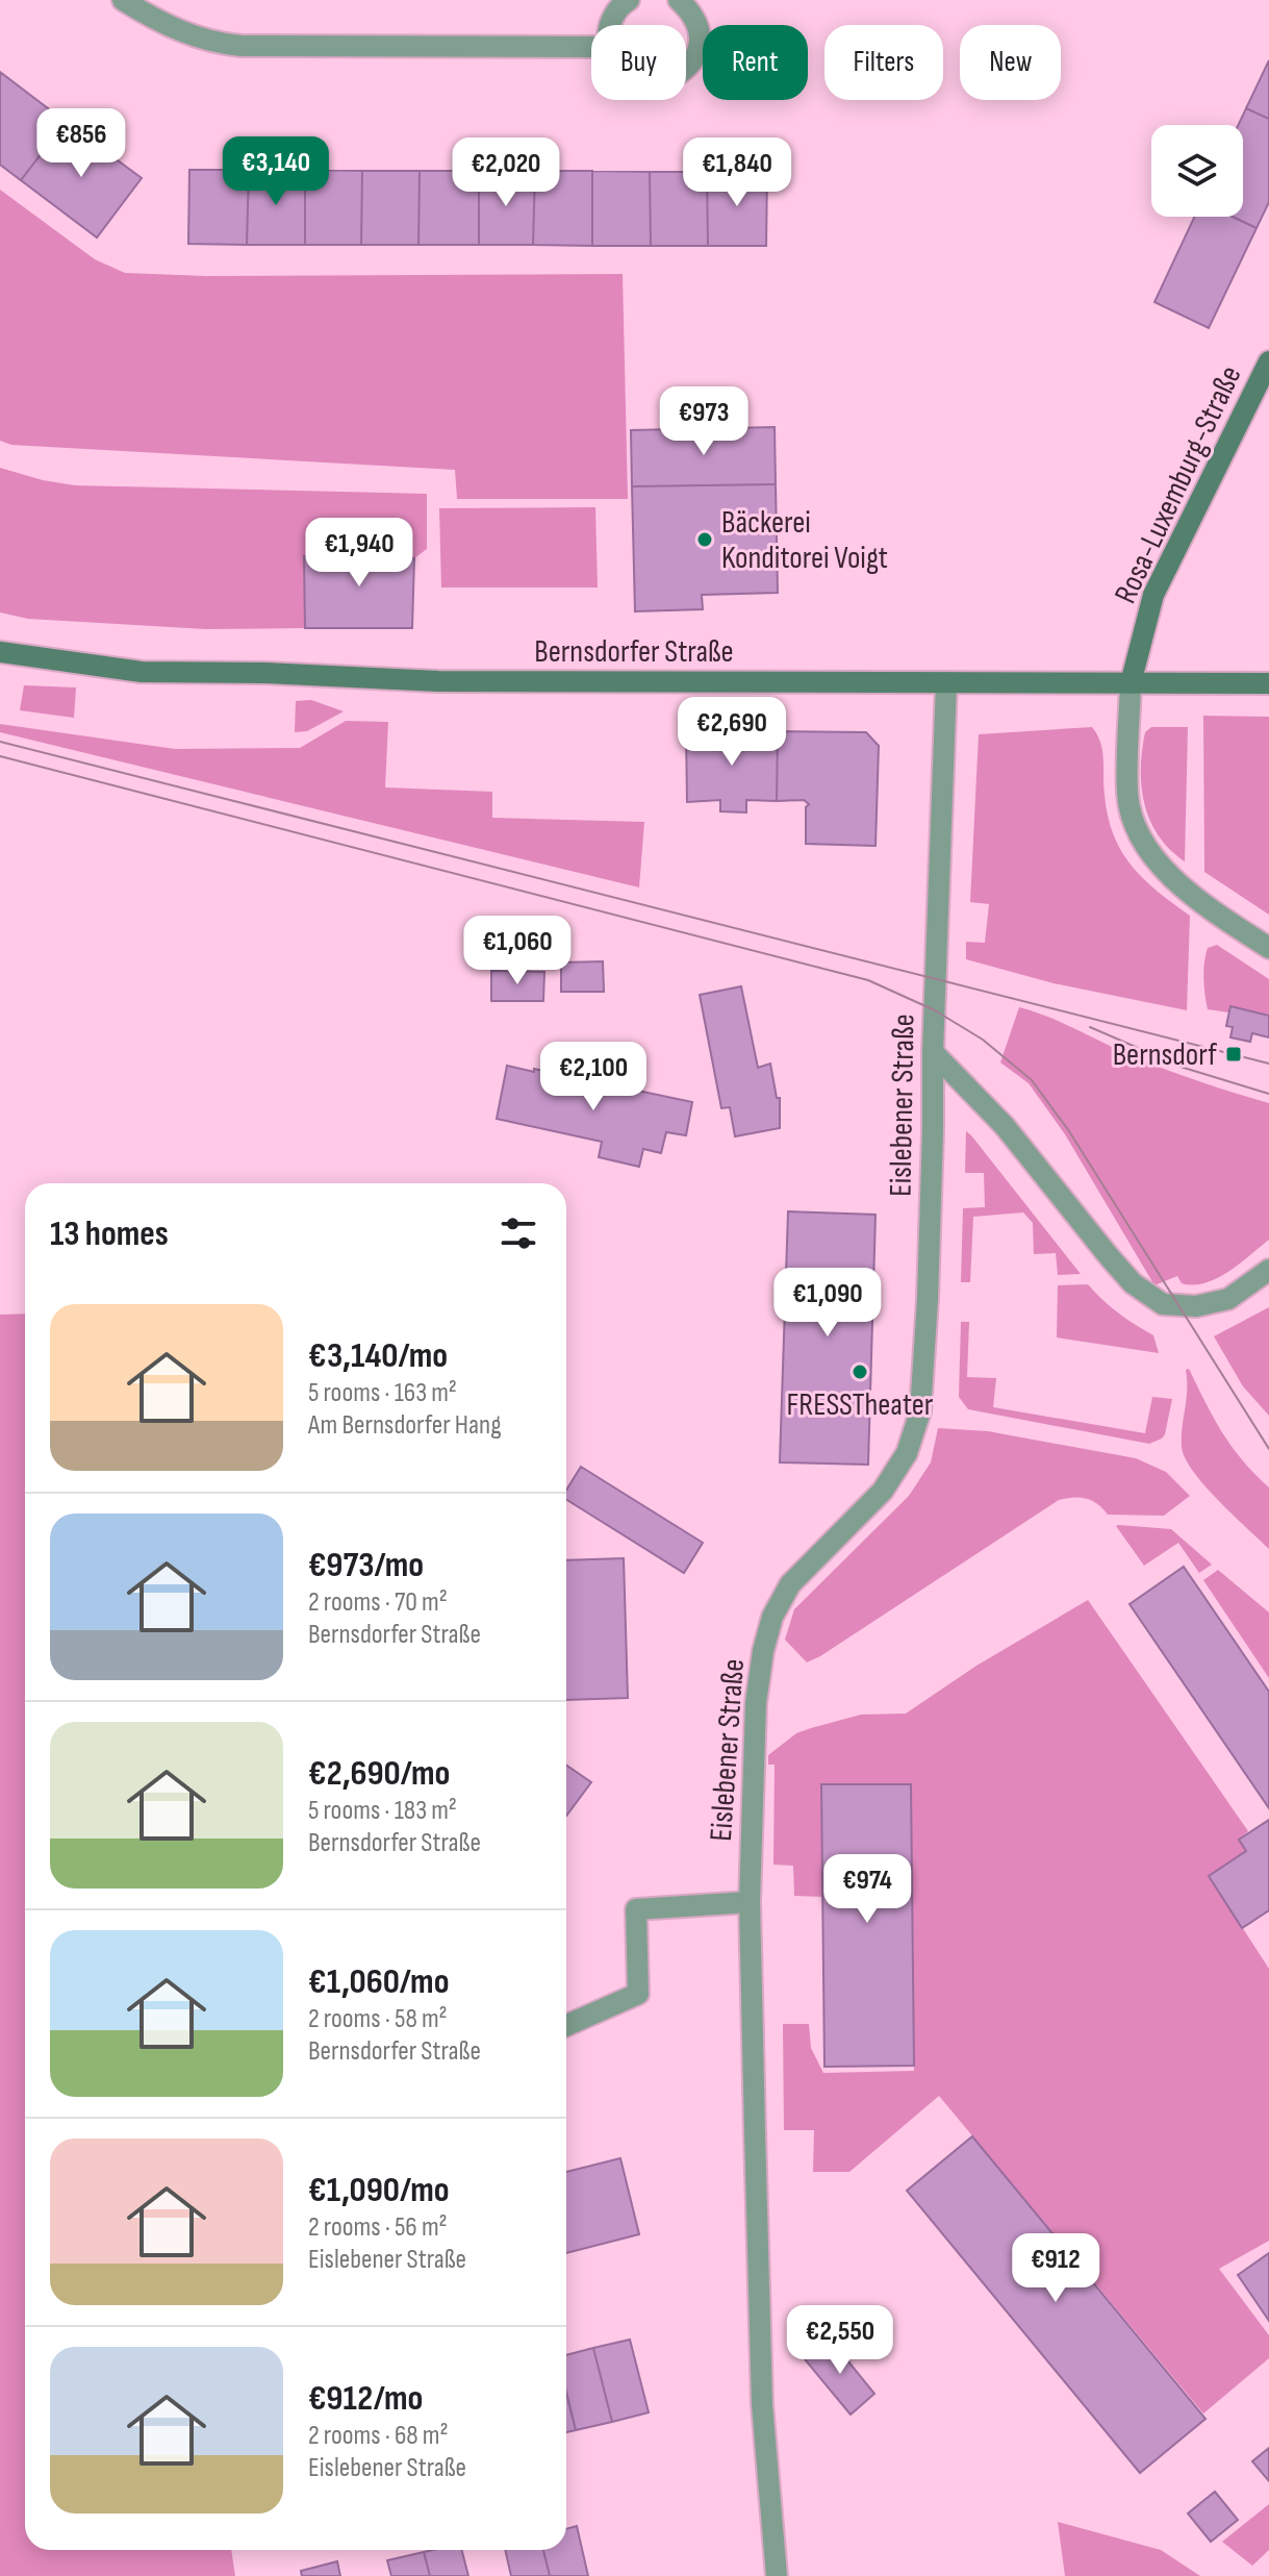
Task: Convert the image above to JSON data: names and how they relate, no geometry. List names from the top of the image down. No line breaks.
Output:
{"streets":{"street":["Rosa-Luxemburg-Straße","Bernsdorfer Straße","Eislebener Straße"]},"crossings":[["Rosa-Luxemburg-Straße","Bernsdorfer Straße"],["Bernsdorfer Straße","Eislebener Straße"]],"places":{"other":["Bäckerei Konditorei Voigt","FRESSTheater"],"transit":["Bernsdorf"]},"page":{"chip":["Buy","Rent","Filters","New"],"price":["€856","€3,140","€2,020","€1,840","€973","€1,940","€2,690","€1,060","€2,100","€1,090","€974","€912","€2,550"],"heading":"13 homes","list":[{"name":"€3,140/mo","note":"5 rooms · 163 m² · Am Bernsdorfer Hang"},{"name":"€973/mo","note":"2 rooms · 70 m² · Bernsdorfer Straße"},{"name":"€2,690/mo","note":"5 rooms · 183 m² · Bernsdorfer Straße"},{"name":"€1,060/mo","note":"2 rooms · 58 m² · Bernsdorfer Straße"},{"name":"€1,090/mo","note":"2 rooms · 56 m² · Eislebener Straße"},{"name":"€912/mo","note":"2 rooms · 68 m² · Eislebener Straße"}]}}
